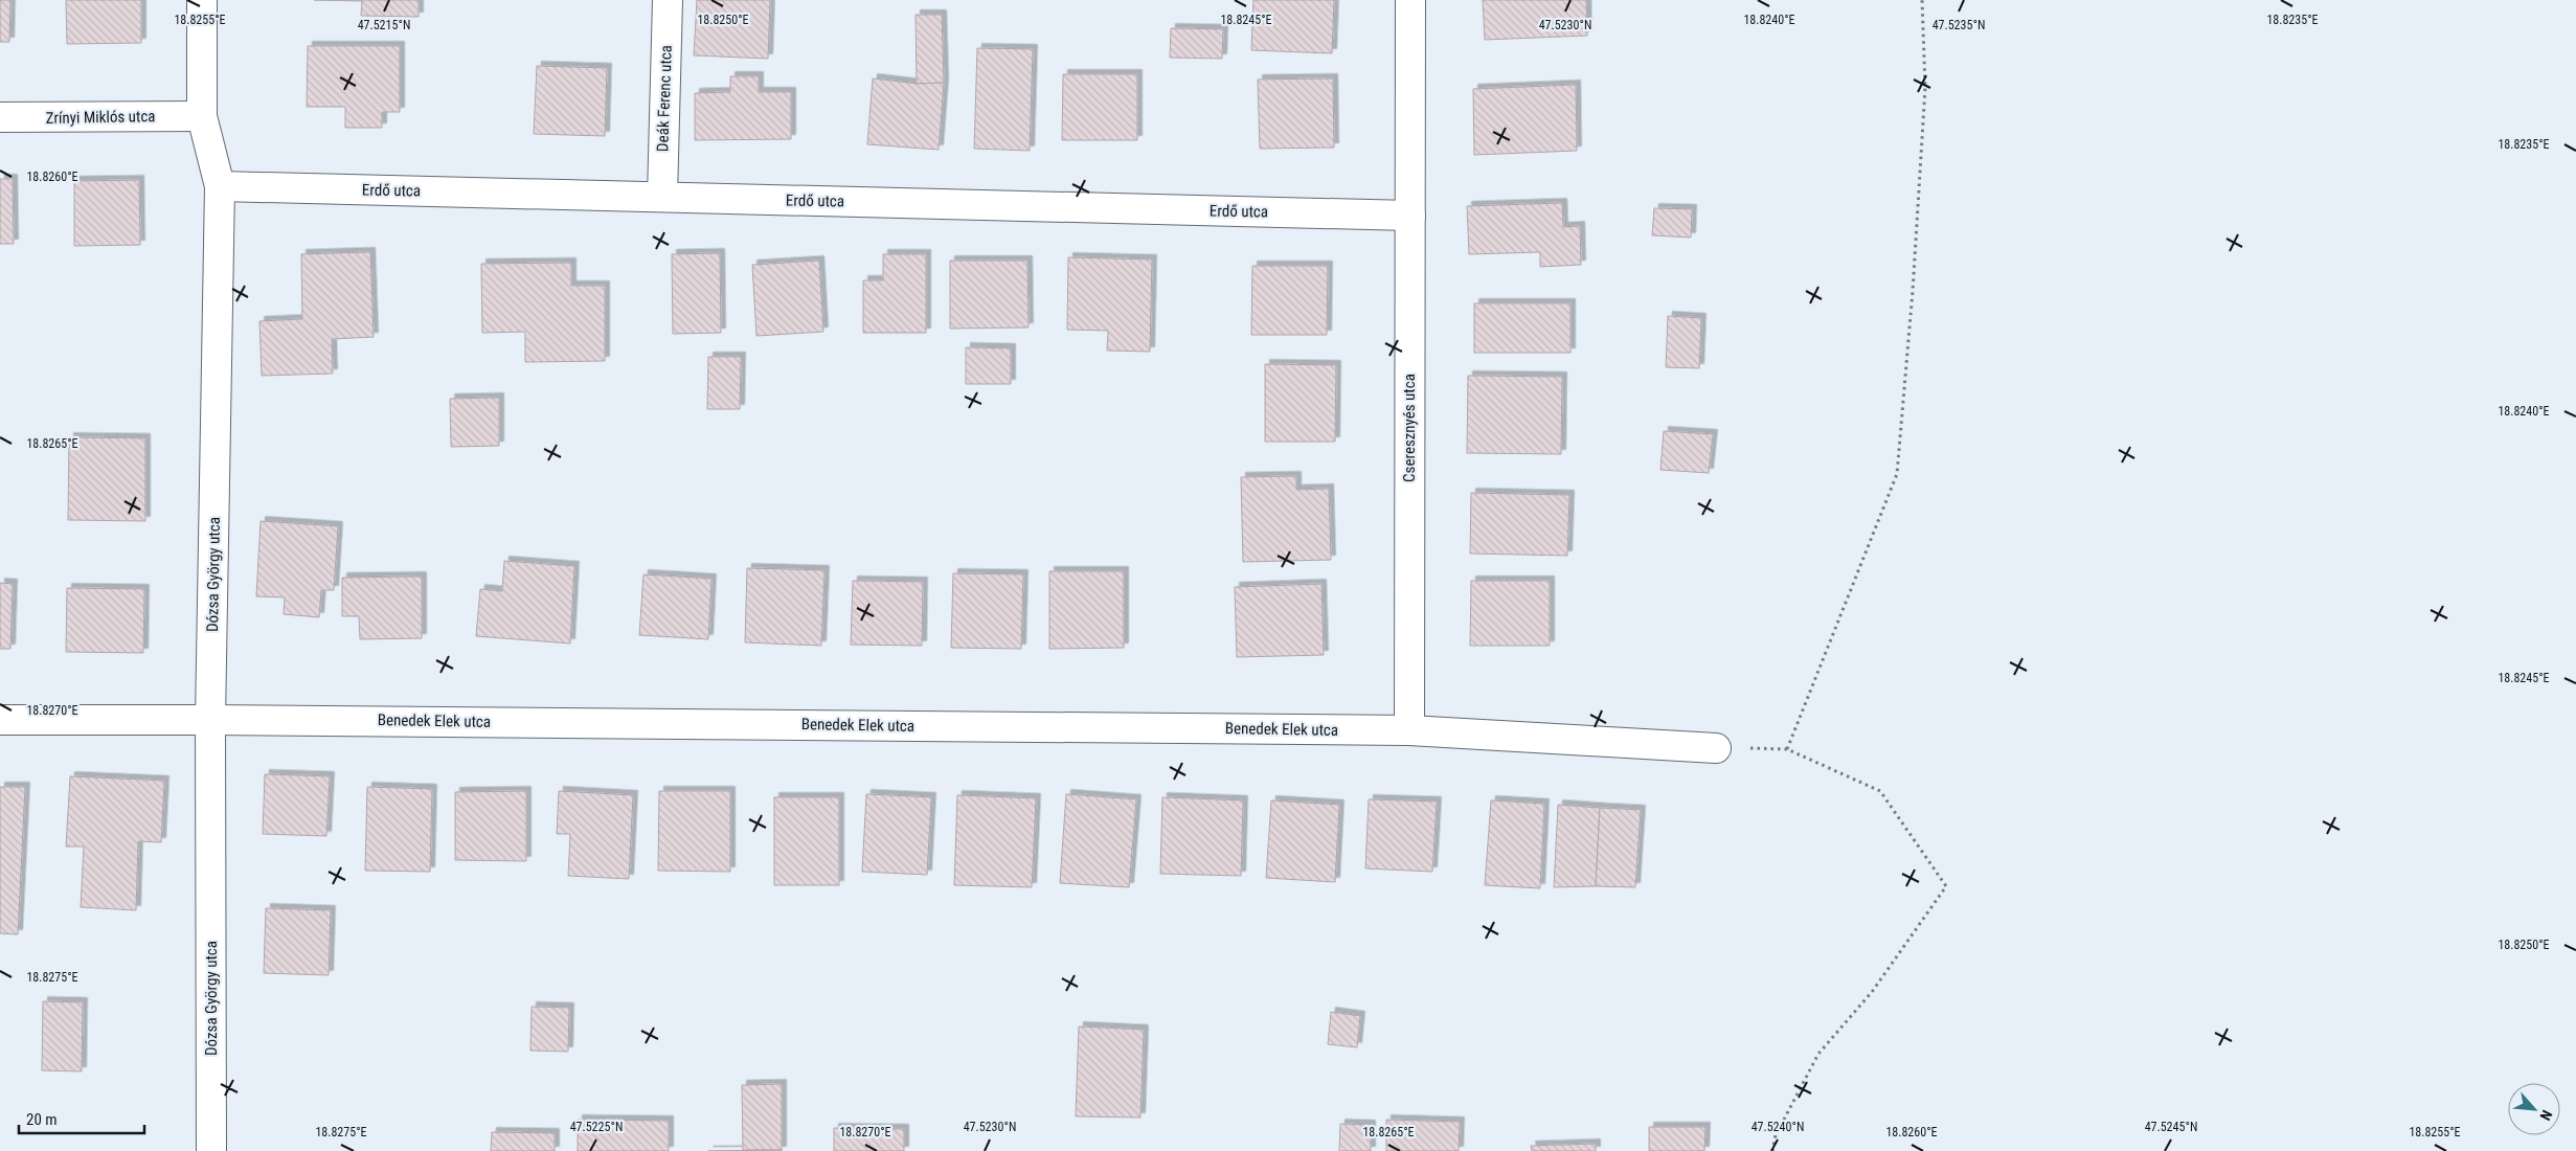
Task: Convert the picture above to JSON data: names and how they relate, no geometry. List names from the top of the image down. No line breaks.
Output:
{"streets":{"street":["Deák Ferenc utca","Zrínyi Miklós utca","Erdő utca","Cseresznyés utca","Dózsa György utca","Benedek Elek utca"]},"crossings":[["Deák Ferenc utca","Erdő utca"],["Zrínyi Miklós utca","Dózsa György utca"],["Erdő utca","Cseresznyés utca"],["Erdő utca","Dózsa György utca"],["Cseresznyés utca","Benedek Elek utca"],["Dózsa György utca","Benedek Elek utca"]],"scale_bar":"20 m","north":"bottom right","coordinates":["18.8235°E","18.8255°E","18.8250°E","18.8245°E","18.8240°E","47.5215°N","47.5230°N","47.5235°N","18.8260°E","18.8265°E","18.8270°E","18.8275°E","47.5225°N","47.5240°N","47.5245°N"]}
